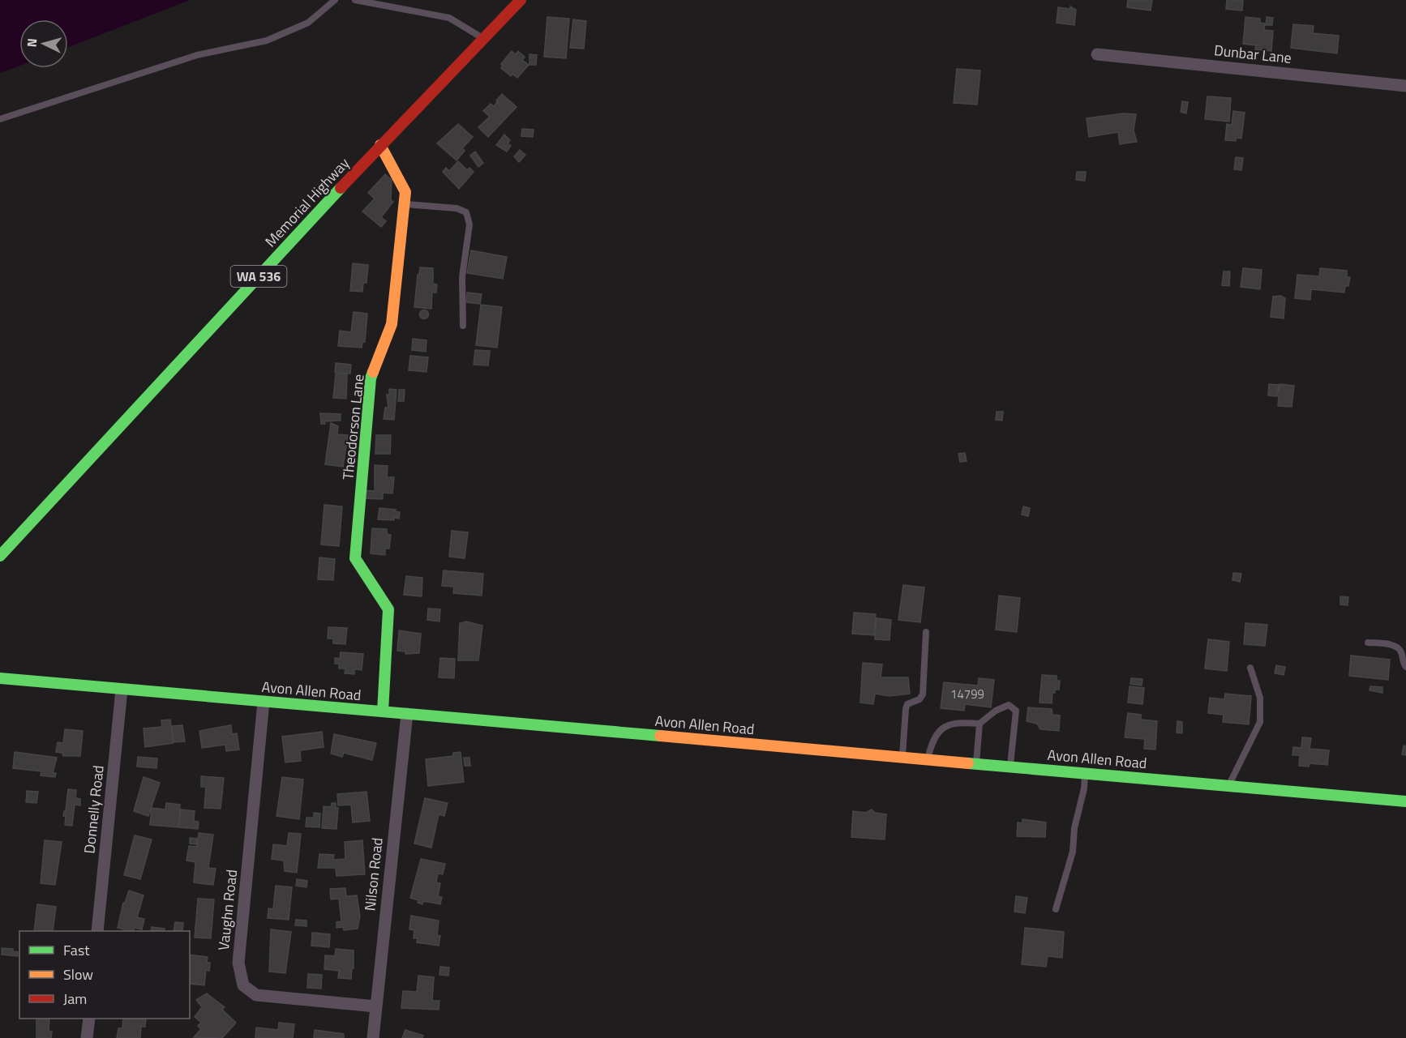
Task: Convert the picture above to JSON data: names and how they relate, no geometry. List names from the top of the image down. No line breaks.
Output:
{"streets":{"street":["Dunbar Lane","Memorial Highway","WA 536","Theodorson Lane","Avon Allen Road","Donnelly Road","Nilson Road","Vaughn Road"]},"crossings":[["Memorial Highway","Theodorson Lane"],["Theodorson Lane","Avon Allen Road"],["Avon Allen Road","Donnelly Road"],["Avon Allen Road","Nilson Road"],["Avon Allen Road","Vaughn Road"],["Nilson Road","Vaughn Road"]],"house_numbers":["14799"],"legend":["Fast","Slow","Jam"],"north":"left"}
